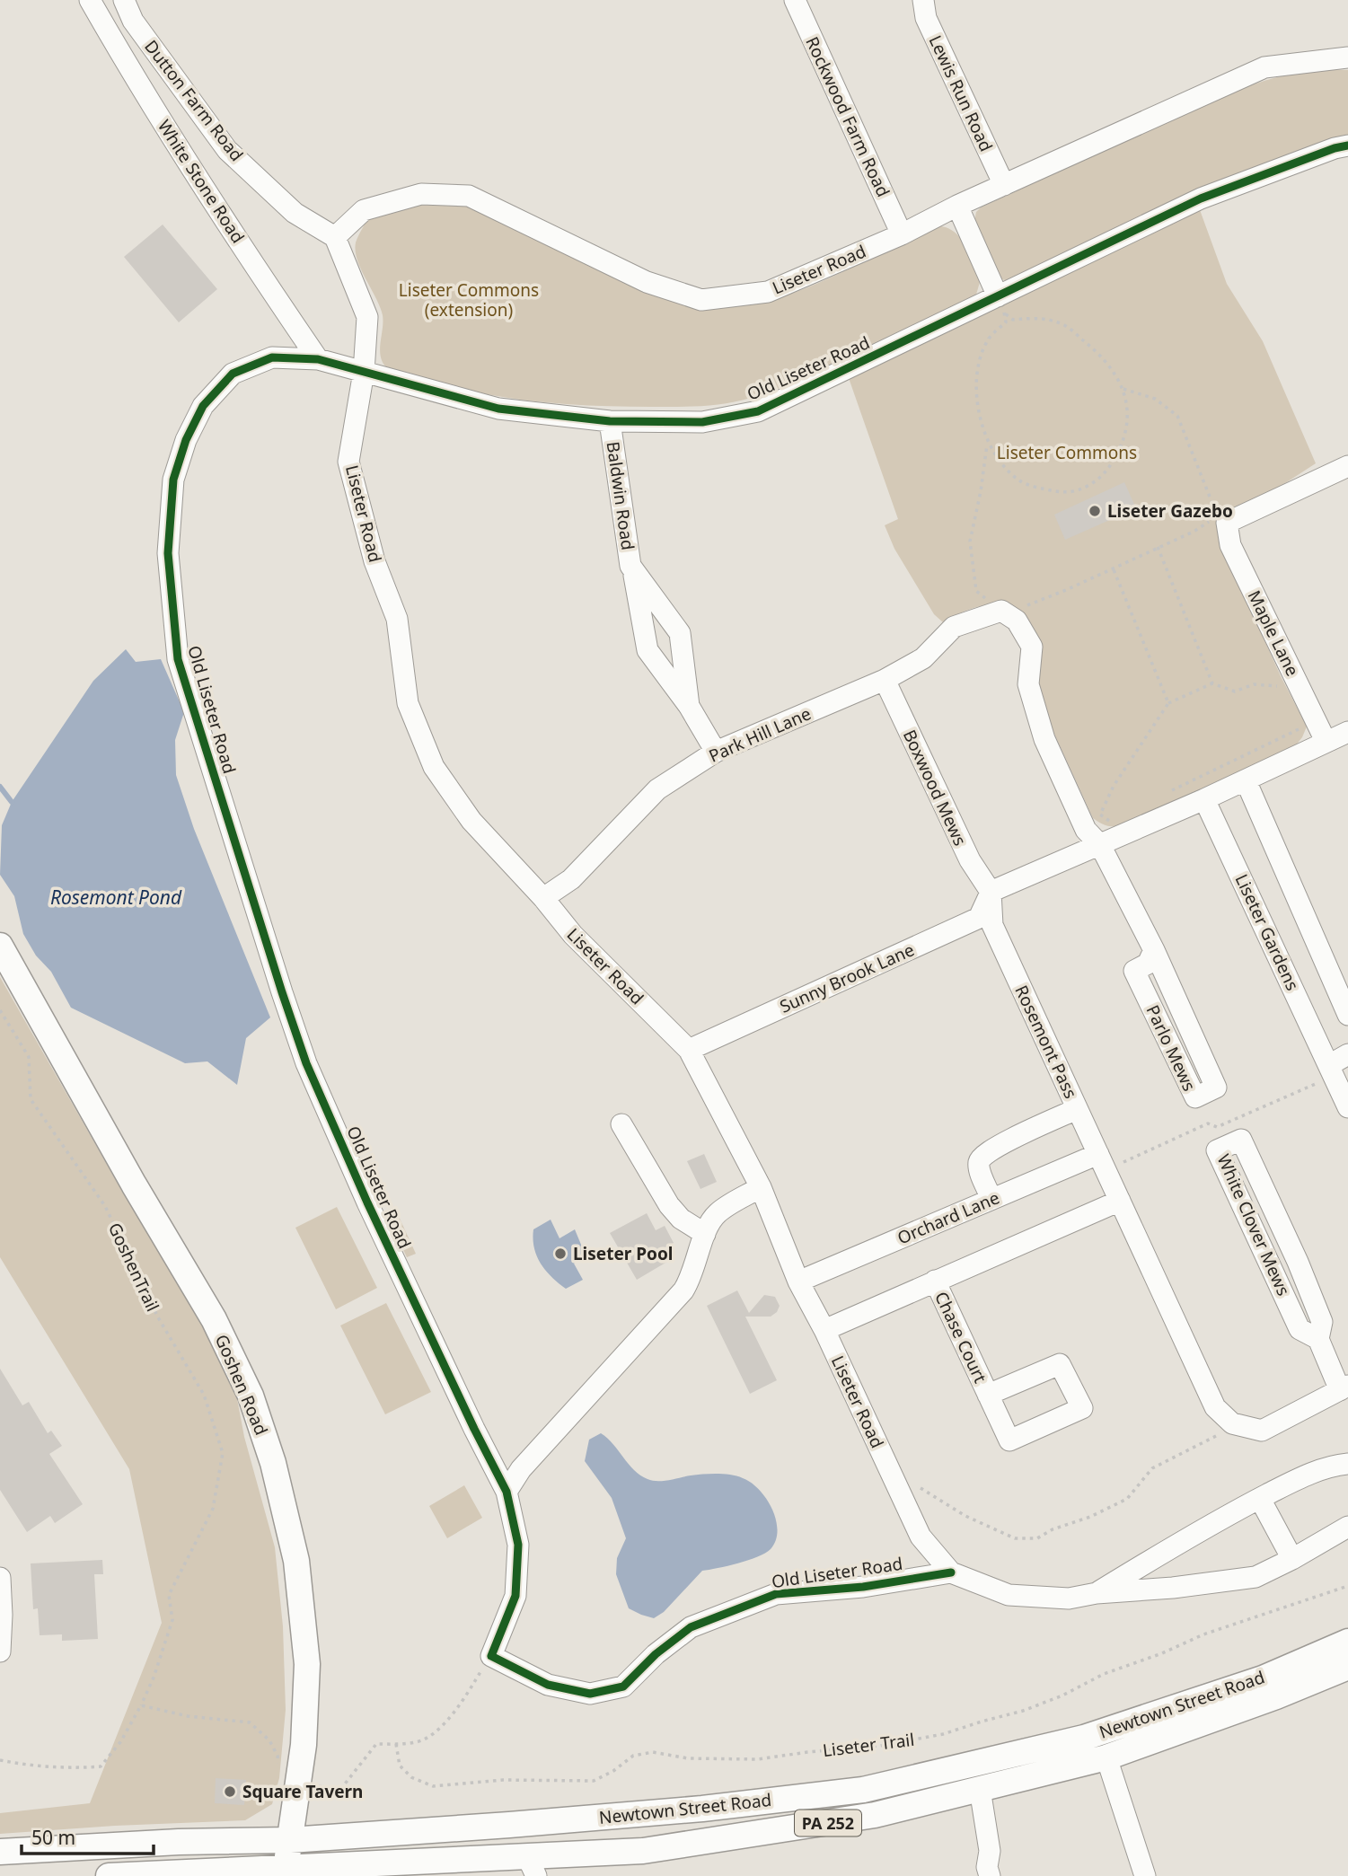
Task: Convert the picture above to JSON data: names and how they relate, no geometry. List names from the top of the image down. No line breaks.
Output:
{"streets":{"main road":["Goshen Road","Newtown Street Road","PA 252"],"street":["Lewis Run Road","Dutton Farm Road","Rockwood Farm Road","White Stone Road","Liseter Road","Old Liseter Road","Baldwin Road","Maple Lane","Park Hill Lane","Boxwood Mews","Liseter Gardens","Sunny Brook Lane","Rosemont Pass","Parlo Mews","Orchard Lane","White Clover Mews","Chase Court"],"path":["GoshenTrail","Liseter Trail"]},"crossings":[["Lewis Run Road","Liseter Road"],["Dutton Farm Road","Liseter Road"],["Rockwood Farm Road","Liseter Road"],["White Stone Road","Old Liseter Road"],["Liseter Road","Old Liseter Road"],["Liseter Road","Park Hill Lane"],["Liseter Road","Sunny Brook Lane"],["Liseter Road","Orchard Lane"],["Old Liseter Road","Baldwin Road"],["Baldwin Road","Park Hill Lane"],["Park Hill Lane","Boxwood Mews"],["Park Hill Lane","Parlo Mews"],["Boxwood Mews","Sunny Brook Lane"],["Boxwood Mews","Rosemont Pass"],["Sunny Brook Lane","Rosemont Pass"],["Rosemont Pass","Orchard Lane"],["Rosemont Pass","White Clover Mews"],["Goshen Road","Newtown Street Road"]],"water":["Rosemont Pond"],"parks":["Liseter Commons (extension)","Liseter Commons"],"places":["Liseter Gazebo","Liseter Pool","Square Tavern"],"scale_bar":"50 m"}
